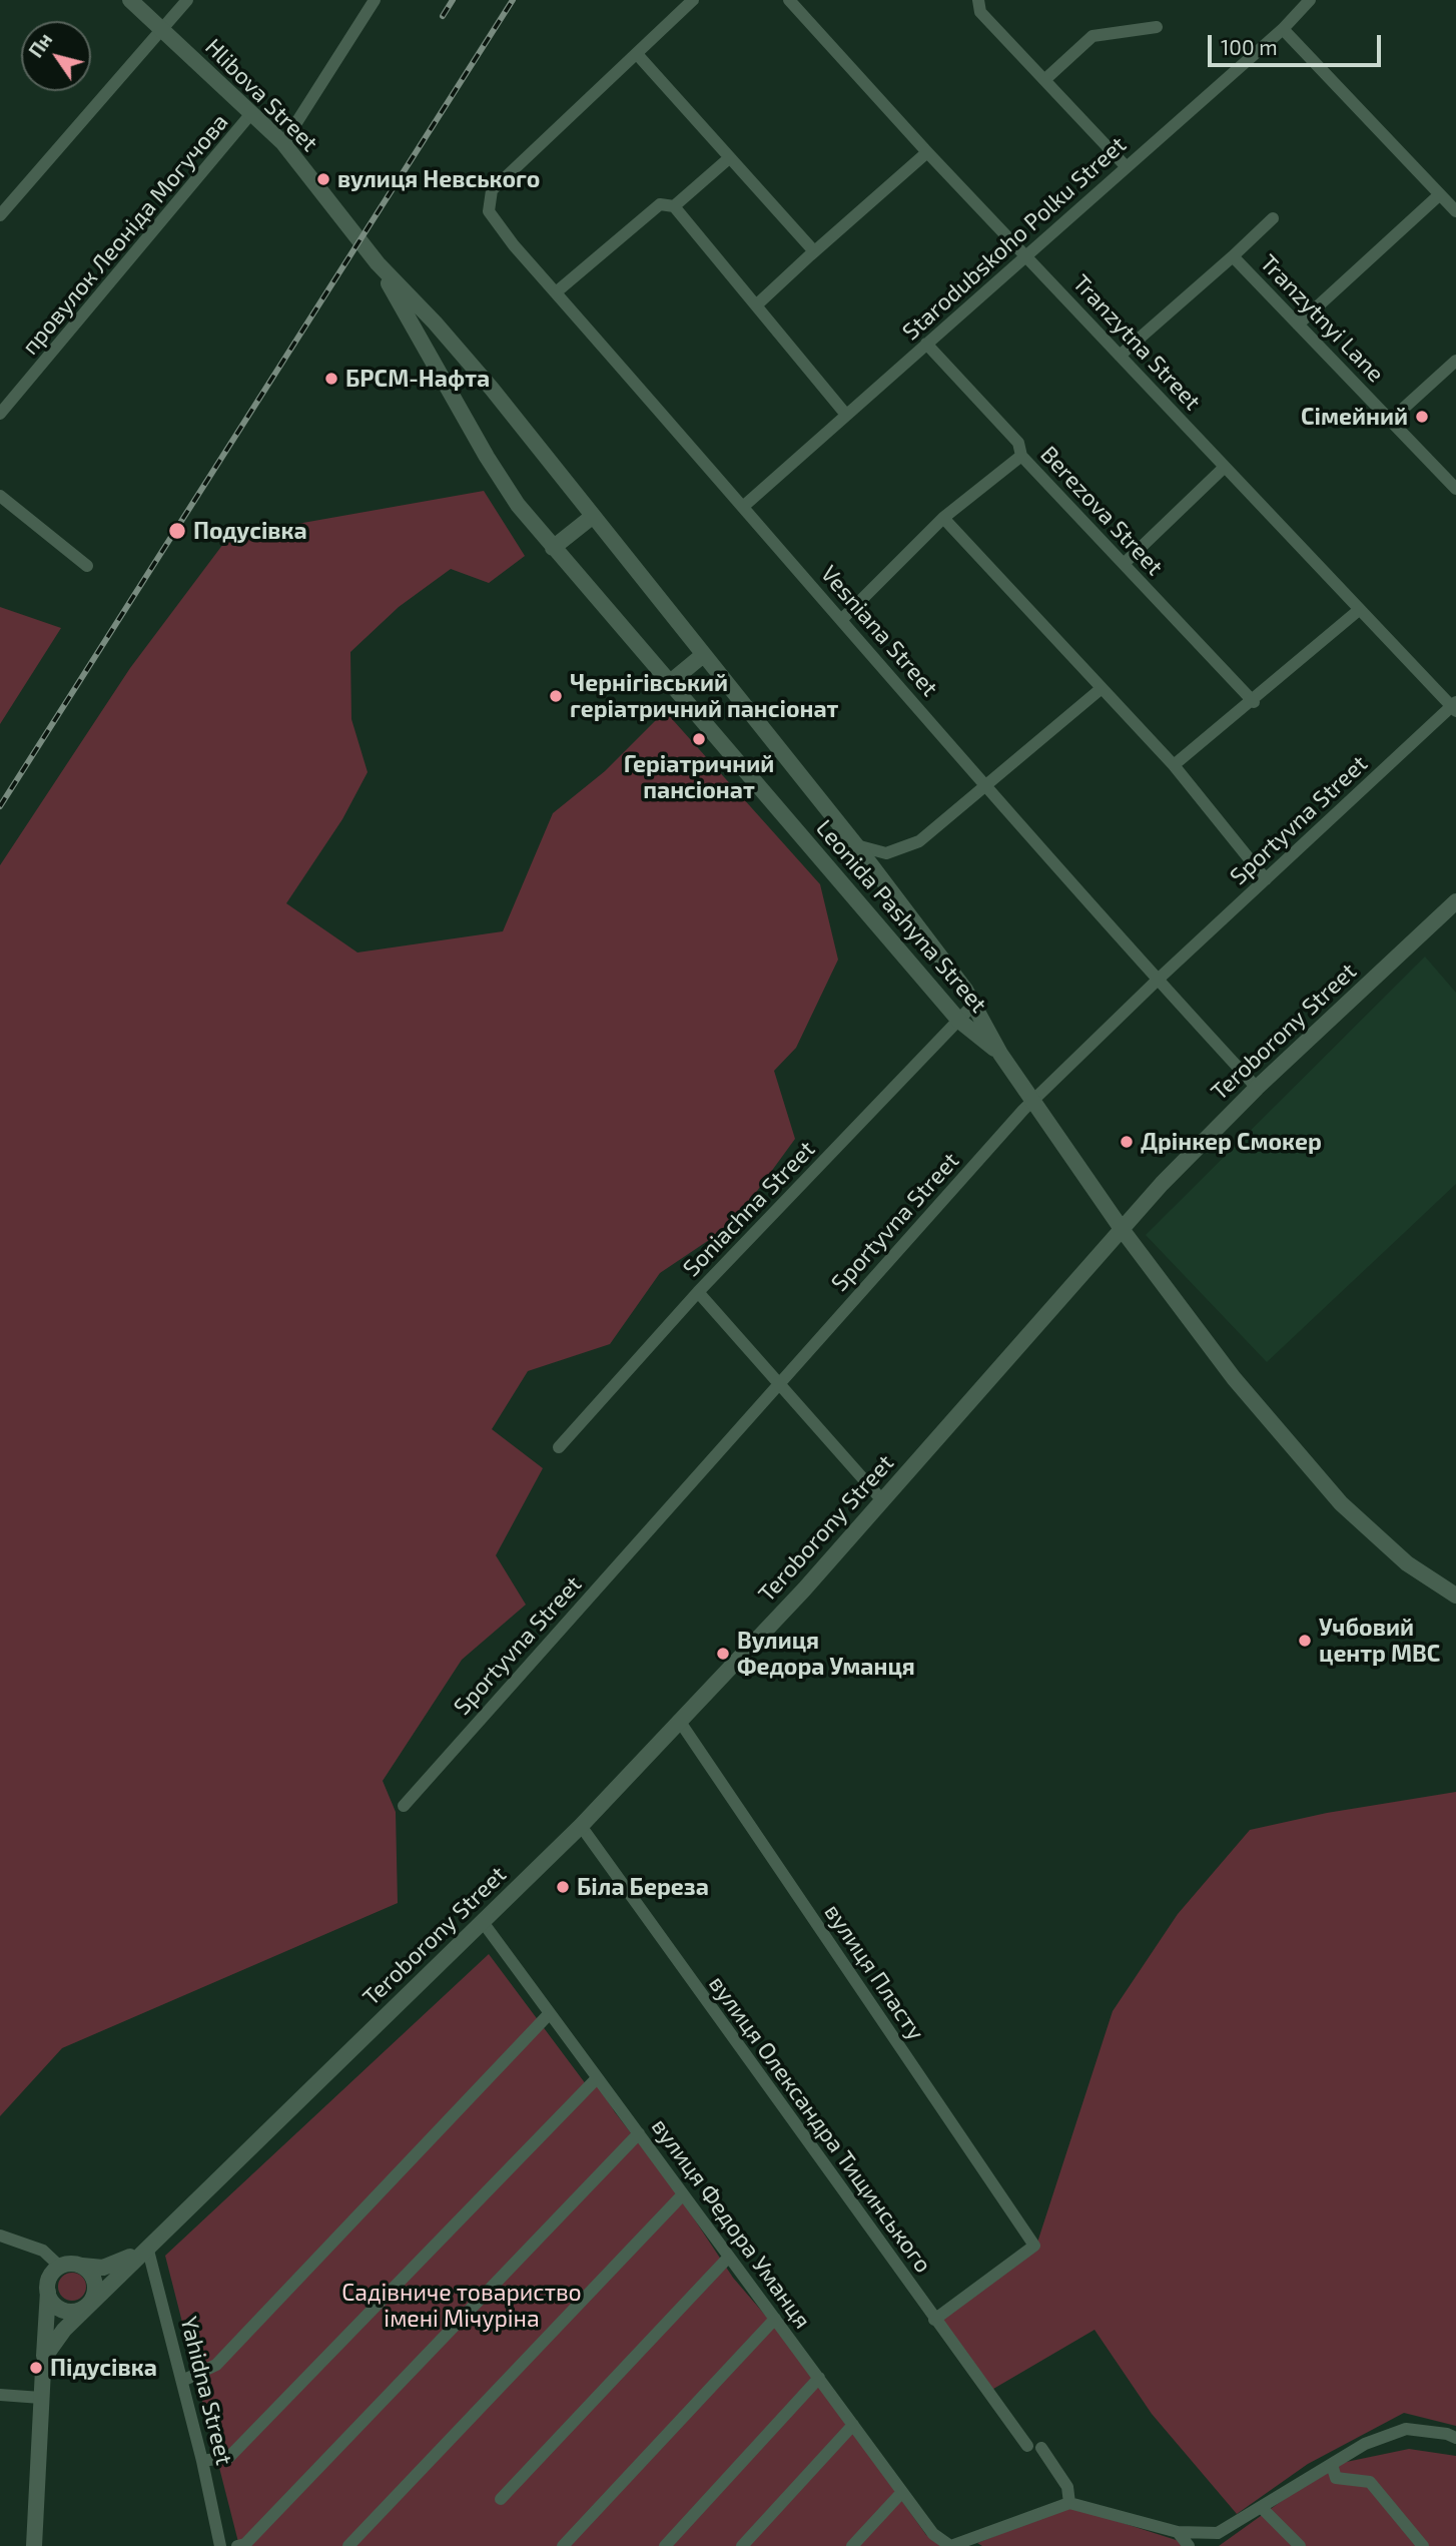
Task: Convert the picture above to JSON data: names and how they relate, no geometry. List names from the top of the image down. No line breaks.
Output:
{"streets":{"main road":["Hlibova Street","Leonida Pashyna Street","Teroborony Street"],"street":["провулок Леоніда Могучова","Starodubskoho Polku Street","Tranzytnyi Lane","Tranzytna Street","Berezova Street","Vesniana Street","Sportyvna Street","Soniachna Street","вулиця Пласту","вулиця Олександра Тищинського","вулиця Федора Уманця","Yahidna Street"]},"crossings":[["Hlibova Street","провулок Леоніда Могучова"],["Hlibova Street","Leonida Pashyna Street"],["Starodubskoho Polku Street","Tranzytna Street"],["Starodubskoho Polku Street","Berezova Street"],["Starodubskoho Polku Street","Vesniana Street"],["Tranzytnyi Lane","Tranzytna Street"],["Tranzytna Street","Sportyvna Street"],["Vesniana Street","Sportyvna Street"],["Vesniana Street","Teroborony Street"],["Leonida Pashyna Street","Soniachna Street"],["Teroborony Street","вулиця Пласту"],["Teroborony Street","вулиця Олександра Тищинського"],["Teroborony Street","вулиця Федора Уманця"],["Teroborony Street","Yahidna Street"],["вулиця Пласту","вулиця Олександра Тищинського"]],"parks":["Садівниче товариство імені Мічуріна"],"places":["вулиця Невського","БРСМ-Нафта","Сімейний","Подусівка","Чернігівський геріатричний пансіонат","Геріатричний пансіонат","Дрінкер Смокер","Учбовий центр МВС","Вулиця Федора Уманця","Біла Береза","Підусівка"],"scale_bar":"100 m","north":"top left"}
